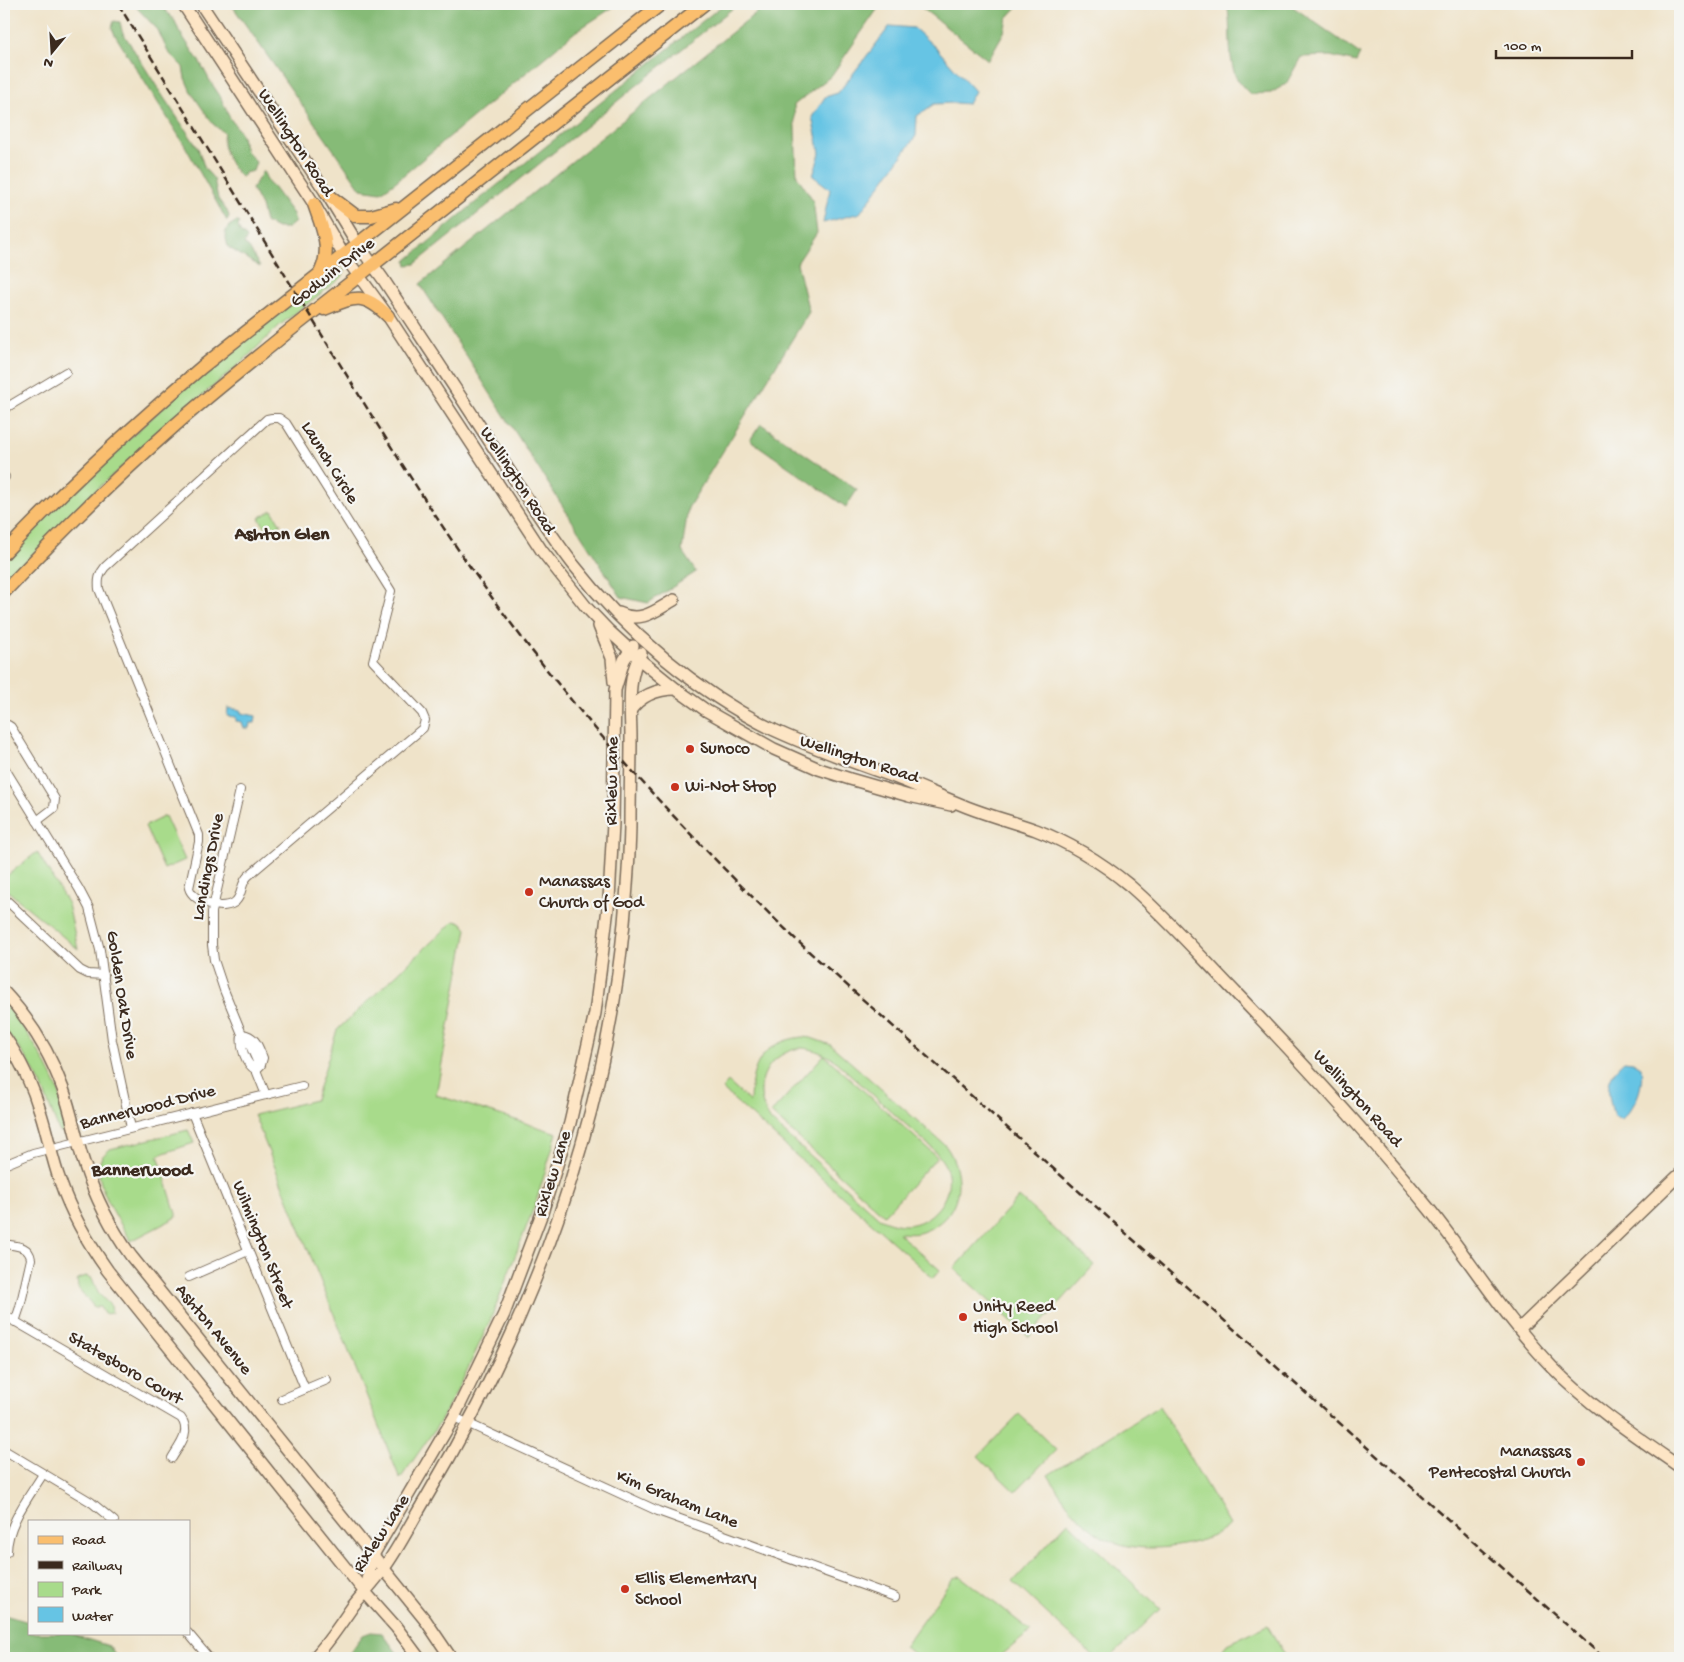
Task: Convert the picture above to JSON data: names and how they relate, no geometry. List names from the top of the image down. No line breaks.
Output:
{"streets":{"main road":["Wellington Road","Godwin Drive","Rixlew Lane","Ashton Avenue"],"street":["Launch Circle","Landings Drive","Golden Oak Drive","Bannerwood Drive","Wilmington Street","Statesboro Court","Kim Graham Lane"]},"crossings":[["Wellington Road","Godwin Drive"],["Wellington Road","Rixlew Lane"],["Launch Circle","Landings Drive"],["Rixlew Lane","Ashton Avenue"],["Rixlew Lane","Kim Graham Lane"],["Landings Drive","Bannerwood Drive"],["Golden Oak Drive","Bannerwood Drive"],["Bannerwood Drive","Wilmington Street"],["Bannerwood Drive","Ashton Avenue"]],"districts":["Ashton Glen","Bannerwood"],"places":["Sunoco","Wi-Not Stop","Manassas Church of God","Unity Reed High School","Manassas Pentecostal Church","Ellis Elementary School"],"legend":["Road","Railway","Park","Water"],"scale_bar":"100 m","north":"bottom"}
